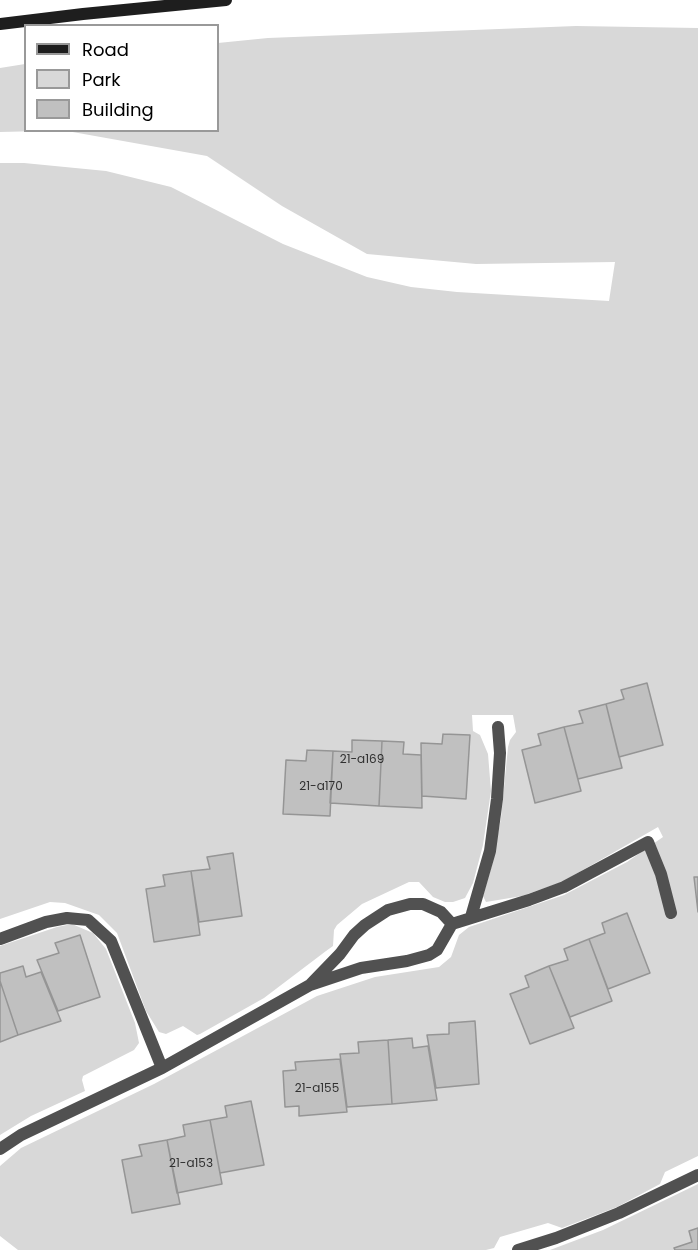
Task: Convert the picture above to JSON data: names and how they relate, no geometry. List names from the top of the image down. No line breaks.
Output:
{"house_numbers":["21-a169","21-a170","21-a155","21-a153"],"legend":["Road","Park","Building"]}
